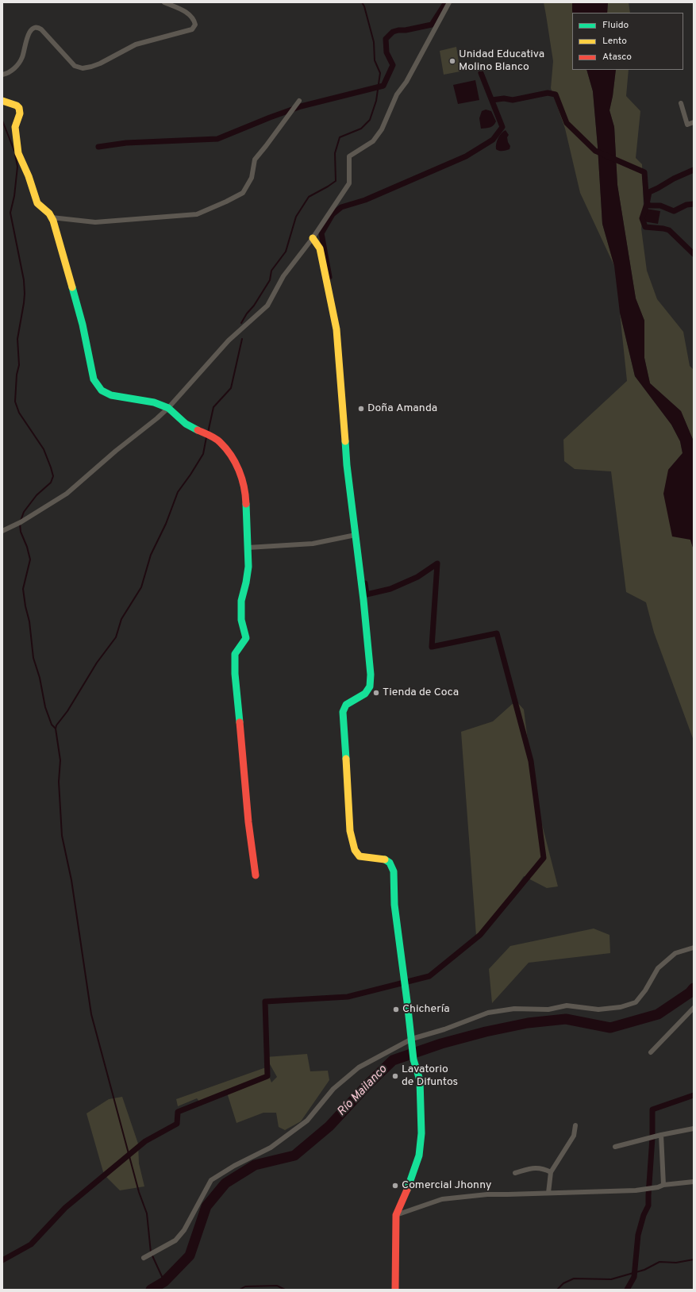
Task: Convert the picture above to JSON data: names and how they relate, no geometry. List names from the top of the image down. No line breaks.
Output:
{"water":["Río Mailanco"],"places":["Unidad Educativa Molino Blanco","Doña Amanda","Tienda de Coca","Chichería","Lavatorio de Difuntos","Comercial Jhonny"],"legend":["Fluido","Lento","Atasco"]}
